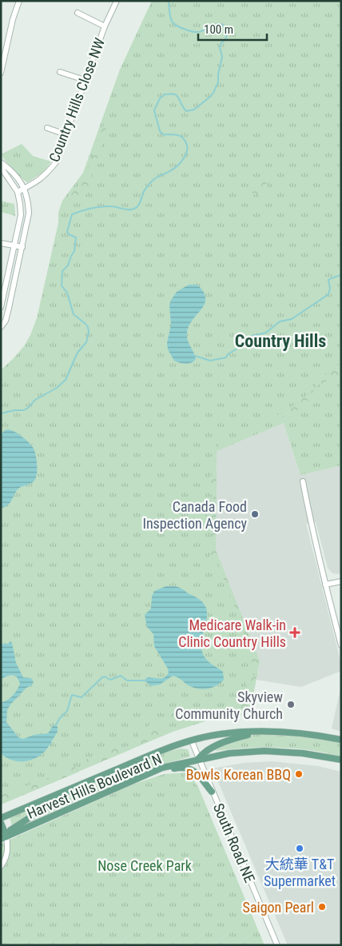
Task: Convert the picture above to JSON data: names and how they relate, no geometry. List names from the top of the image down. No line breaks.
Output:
{"streets":{"main road":["Harvest Hills Boulevard N"],"street":["Country Hills Close NW","South Road NE"]},"crossings":[["Harvest Hills Boulevard N","South Road NE"]],"districts":["Country Hills"],"parks":["Nose Creek Park"],"places":{"other":["Canada Food Inspection Agency","Skyview Community Church","Bowls Korean BBQ","大統華 T&T Supermarket","Saigon Pearl"],"health":["Medicare Walk-in Clinic Country Hills"]},"scale_bar":"100 m"}
